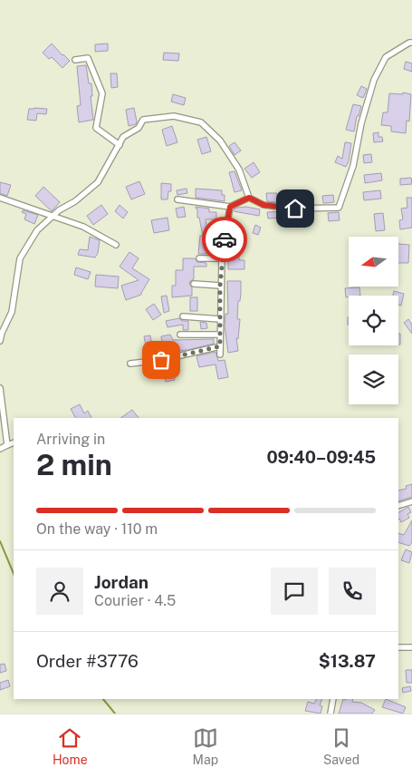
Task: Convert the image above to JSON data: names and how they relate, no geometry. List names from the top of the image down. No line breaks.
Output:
{"north":"left","page":{"heading":["2 min","Arriving in","09:40–09:45"],"panel":["Jordan","Courier · 4.5","Order #3776","$13.87"],"bar":"On the way · 110 m","tabs":["Home","Map","Saved"]}}
